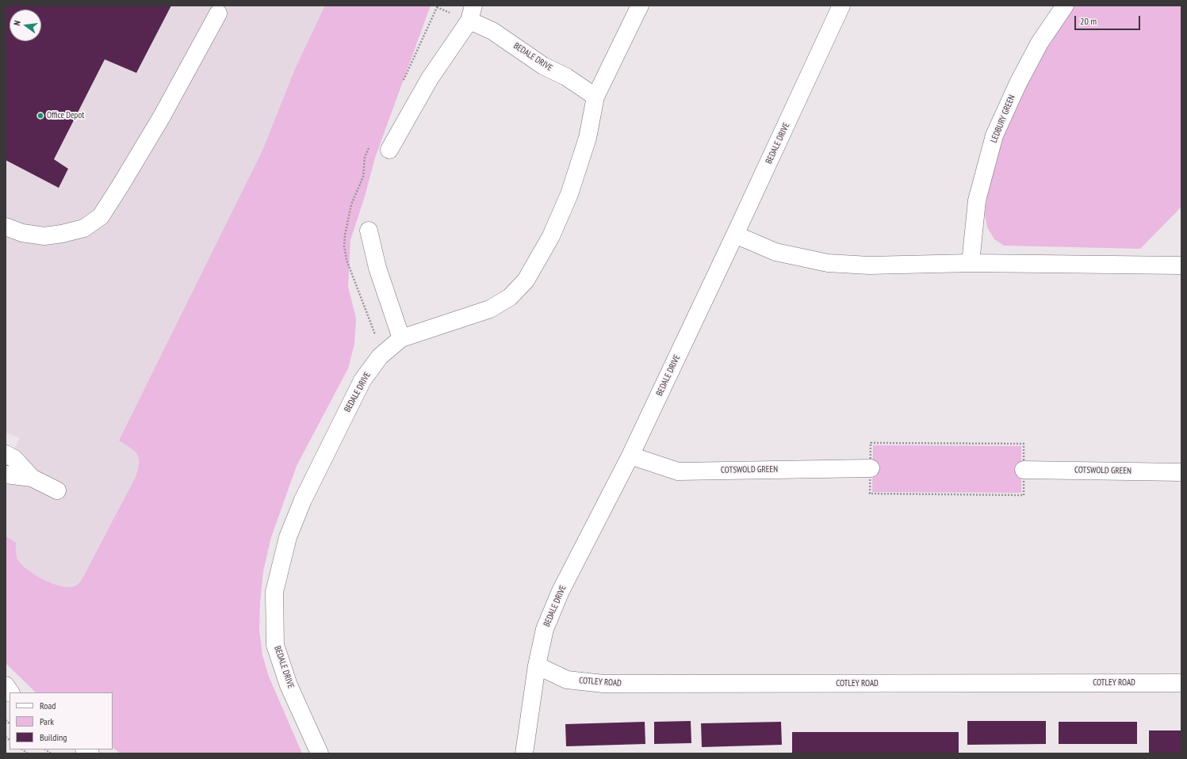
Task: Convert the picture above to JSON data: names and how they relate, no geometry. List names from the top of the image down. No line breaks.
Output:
{"streets":{"street":["BEDALE DRIVE","LEDBURY GREEN","COTSWOLD GREEN","COTLEY ROAD"]},"crossings":[["BEDALE DRIVE","COTSWOLD GREEN"],["BEDALE DRIVE","COTLEY ROAD"]],"places":["Office Depot"],"legend":["Road","Park","Building"],"scale_bar":"20 m","north":"left"}
